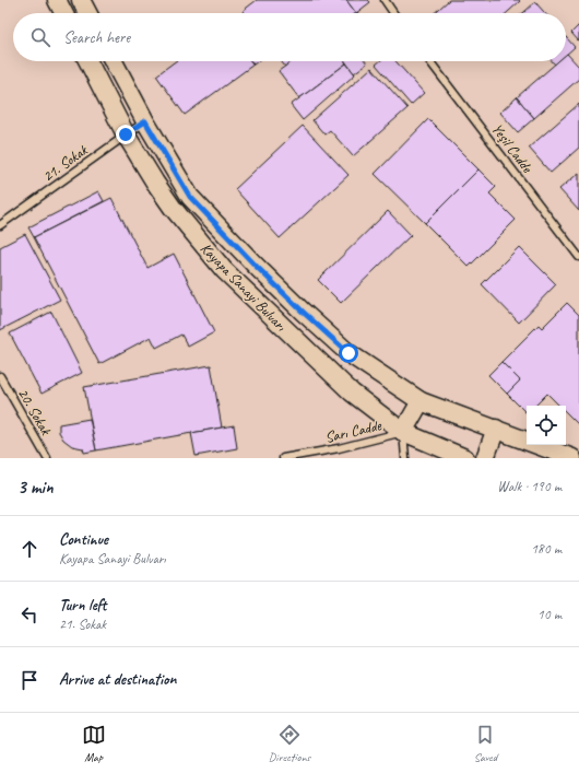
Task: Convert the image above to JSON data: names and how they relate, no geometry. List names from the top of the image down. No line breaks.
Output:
{"streets":{"main road":["Kayapa Sanayi Bulvarı"],"lane":["Yeşil Cadde","21. Sokak","20. Sokak","Sarı Cadde"]},"crossings":[["21. Sokak","Kayapa Sanayi Bulvarı"],["Kayapa Sanayi Bulvarı","Sarı Cadde"]],"page":{"search":"Search here","heading":["3 min","Walk · 190 m"],"list":[["Continue","Kayapa Sanayi Bulvarı","180 m"],["Turn left","21. Sokak","10 m"],"Arrive at destination"],"nav":["Map","Directions","Saved"]}}
